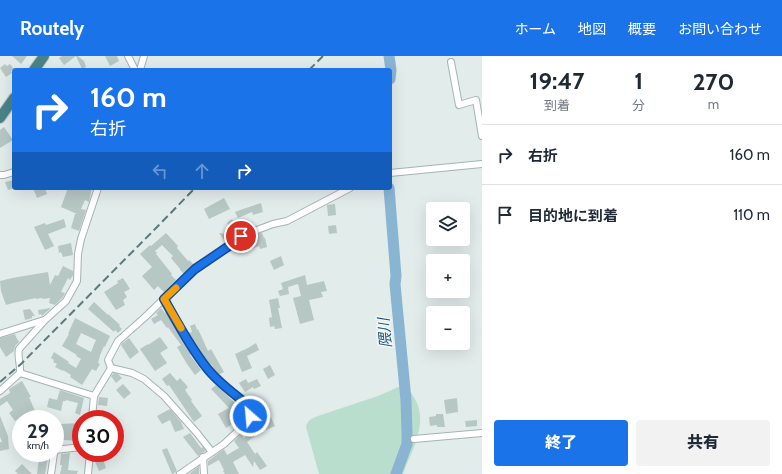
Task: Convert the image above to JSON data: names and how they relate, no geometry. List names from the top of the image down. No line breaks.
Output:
{"water":["隈川"],"page":{"header":"Routely","nav":["ホーム","地図","概要","お問い合わせ"],"eta":["19:47","到着","1","分","270","m"],"turn":["160 m","右折"],"list":[{"name":"右折","value":"160 m"},{"name":"目的地に到着","value":"110 m"}],"map_buttons":["+","−"],"speed":"29 km/h","limit":"30","buttons":["終了","共有"]}}
